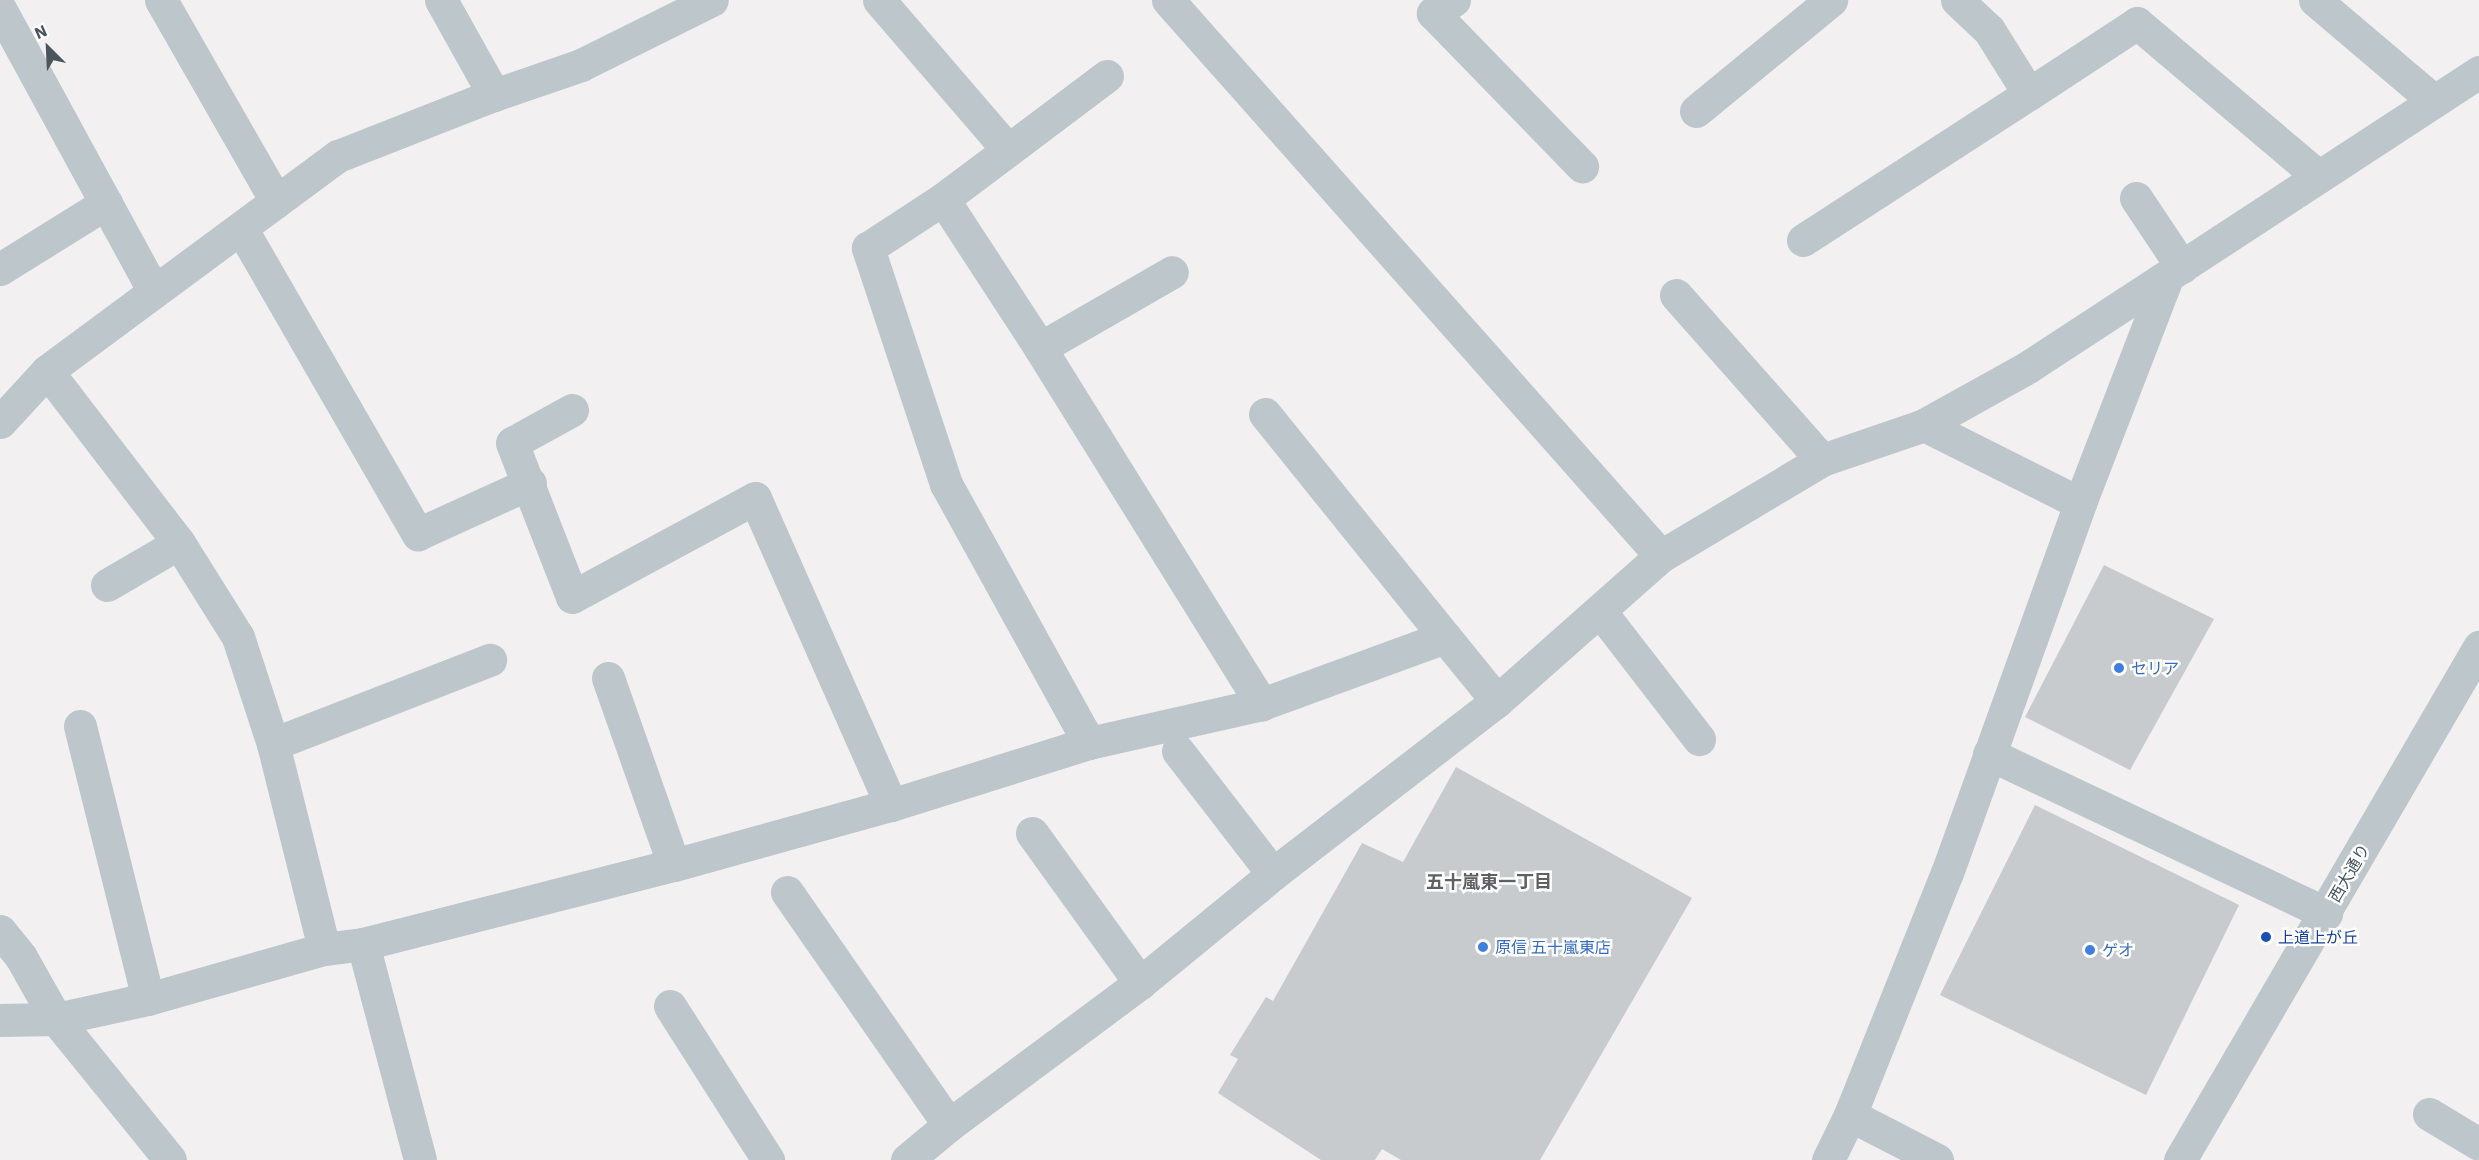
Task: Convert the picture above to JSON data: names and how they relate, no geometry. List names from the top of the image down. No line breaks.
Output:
{"streets":{"street":["西大通り"]},"districts":["五十嵐東一丁目"],"places":["セリア","上道上が丘","原信 五十嵐東店","ゲオ"],"north":"top left"}
